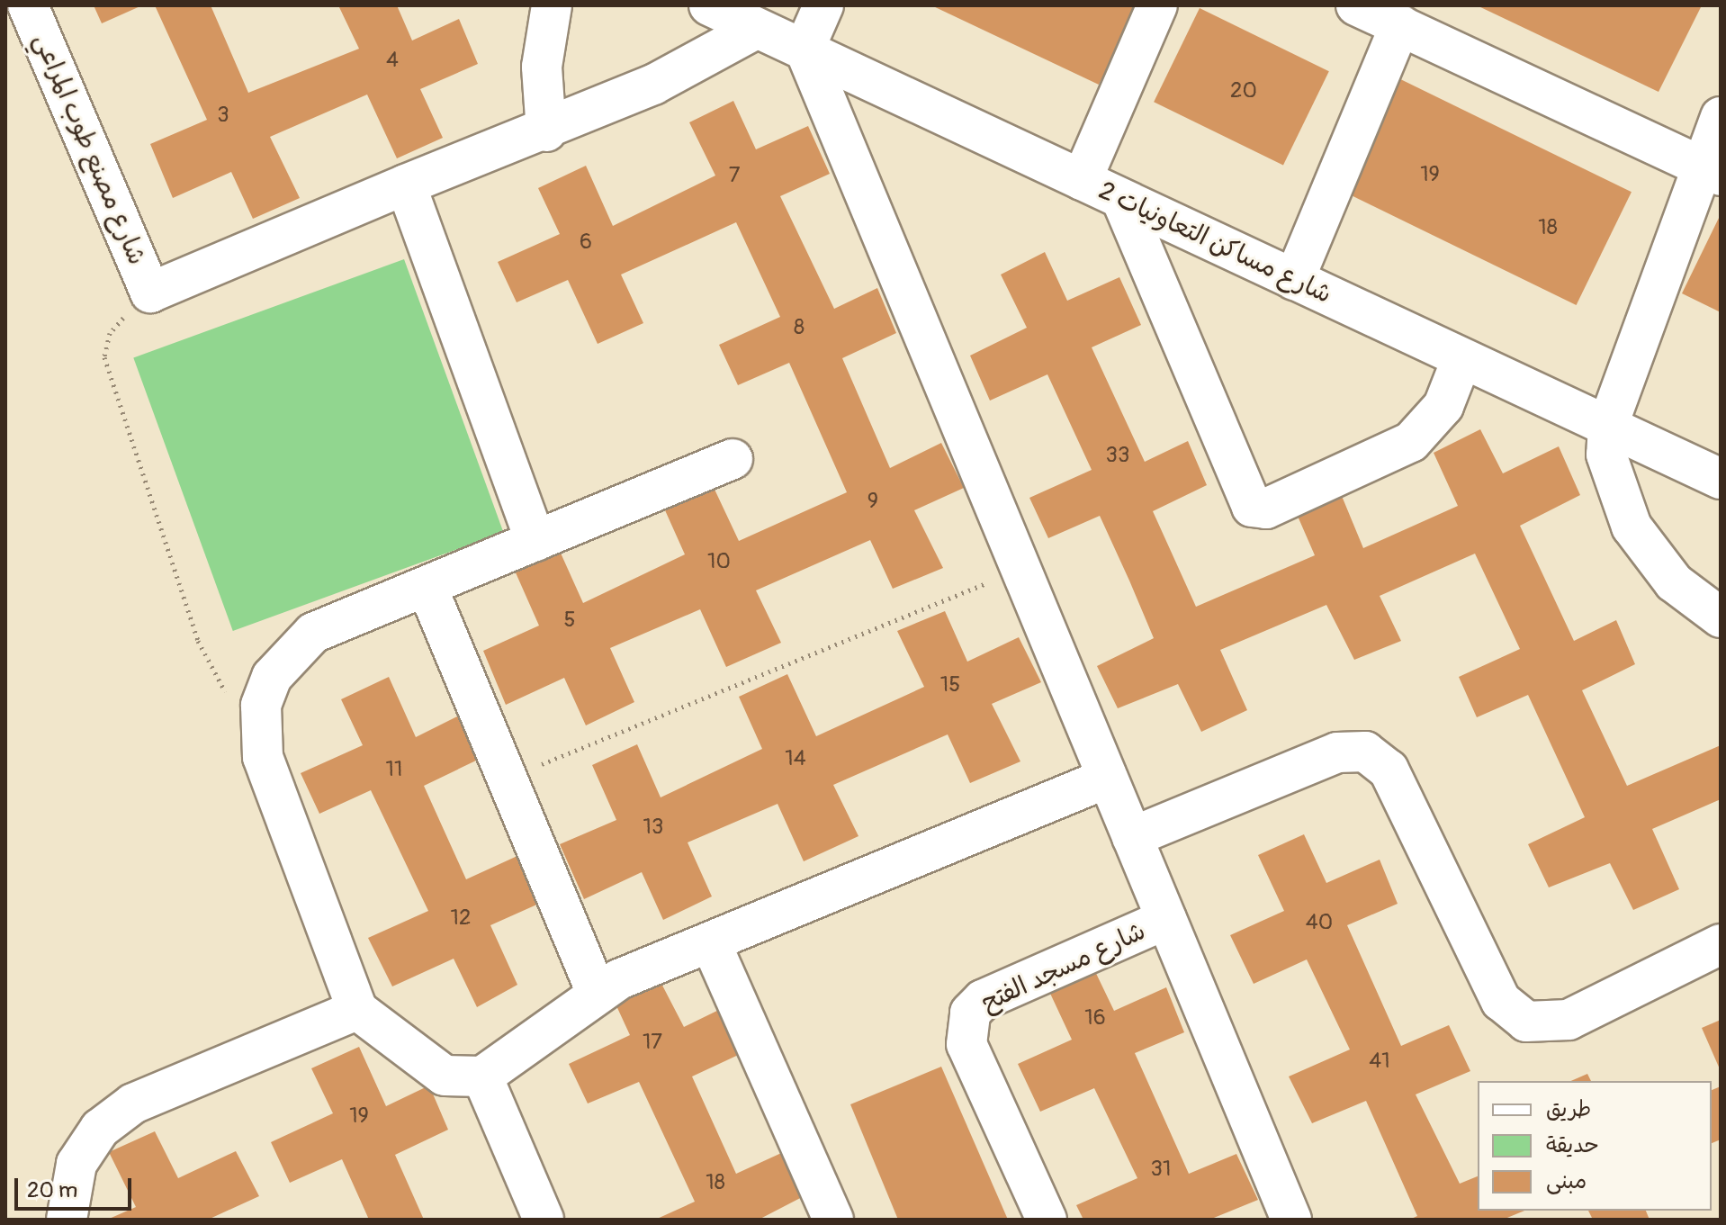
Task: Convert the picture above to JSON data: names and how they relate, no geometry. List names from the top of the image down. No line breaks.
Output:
{"streets":{"street":["شارع مصنع طوب المراعي","شارع مساكن التعاونيات 2","شارع مسجد الفتح"]},"house_numbers":["4","20","3","19","7","18","6","8","33","9","10","5","15","14","11","13","12","40","16","17","41","19","31","18"],"legend":["طريق","حديقة","مبنى"],"scale_bar":"20 m"}
